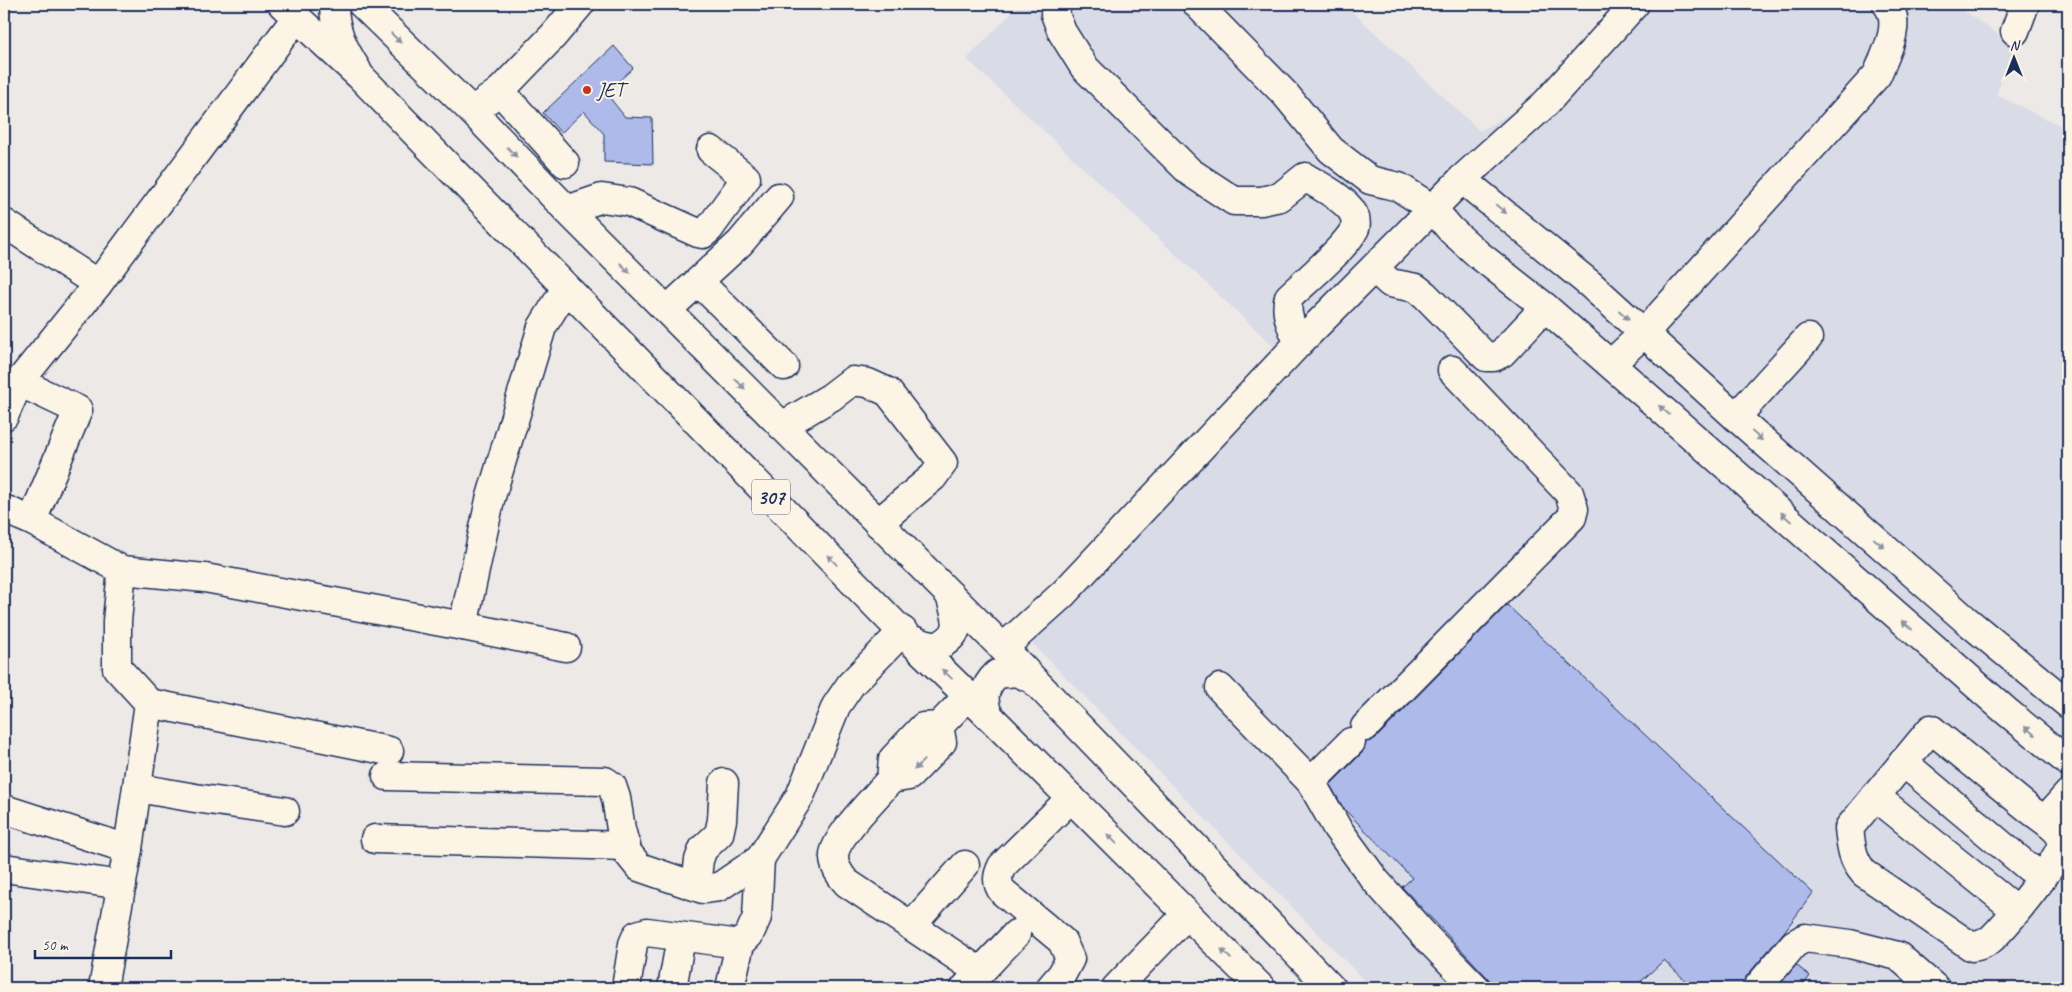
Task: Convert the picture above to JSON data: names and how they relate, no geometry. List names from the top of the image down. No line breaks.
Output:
{"streets":{"main road":["307"]},"places":["JET"],"scale_bar":"50 m","north":"top"}
